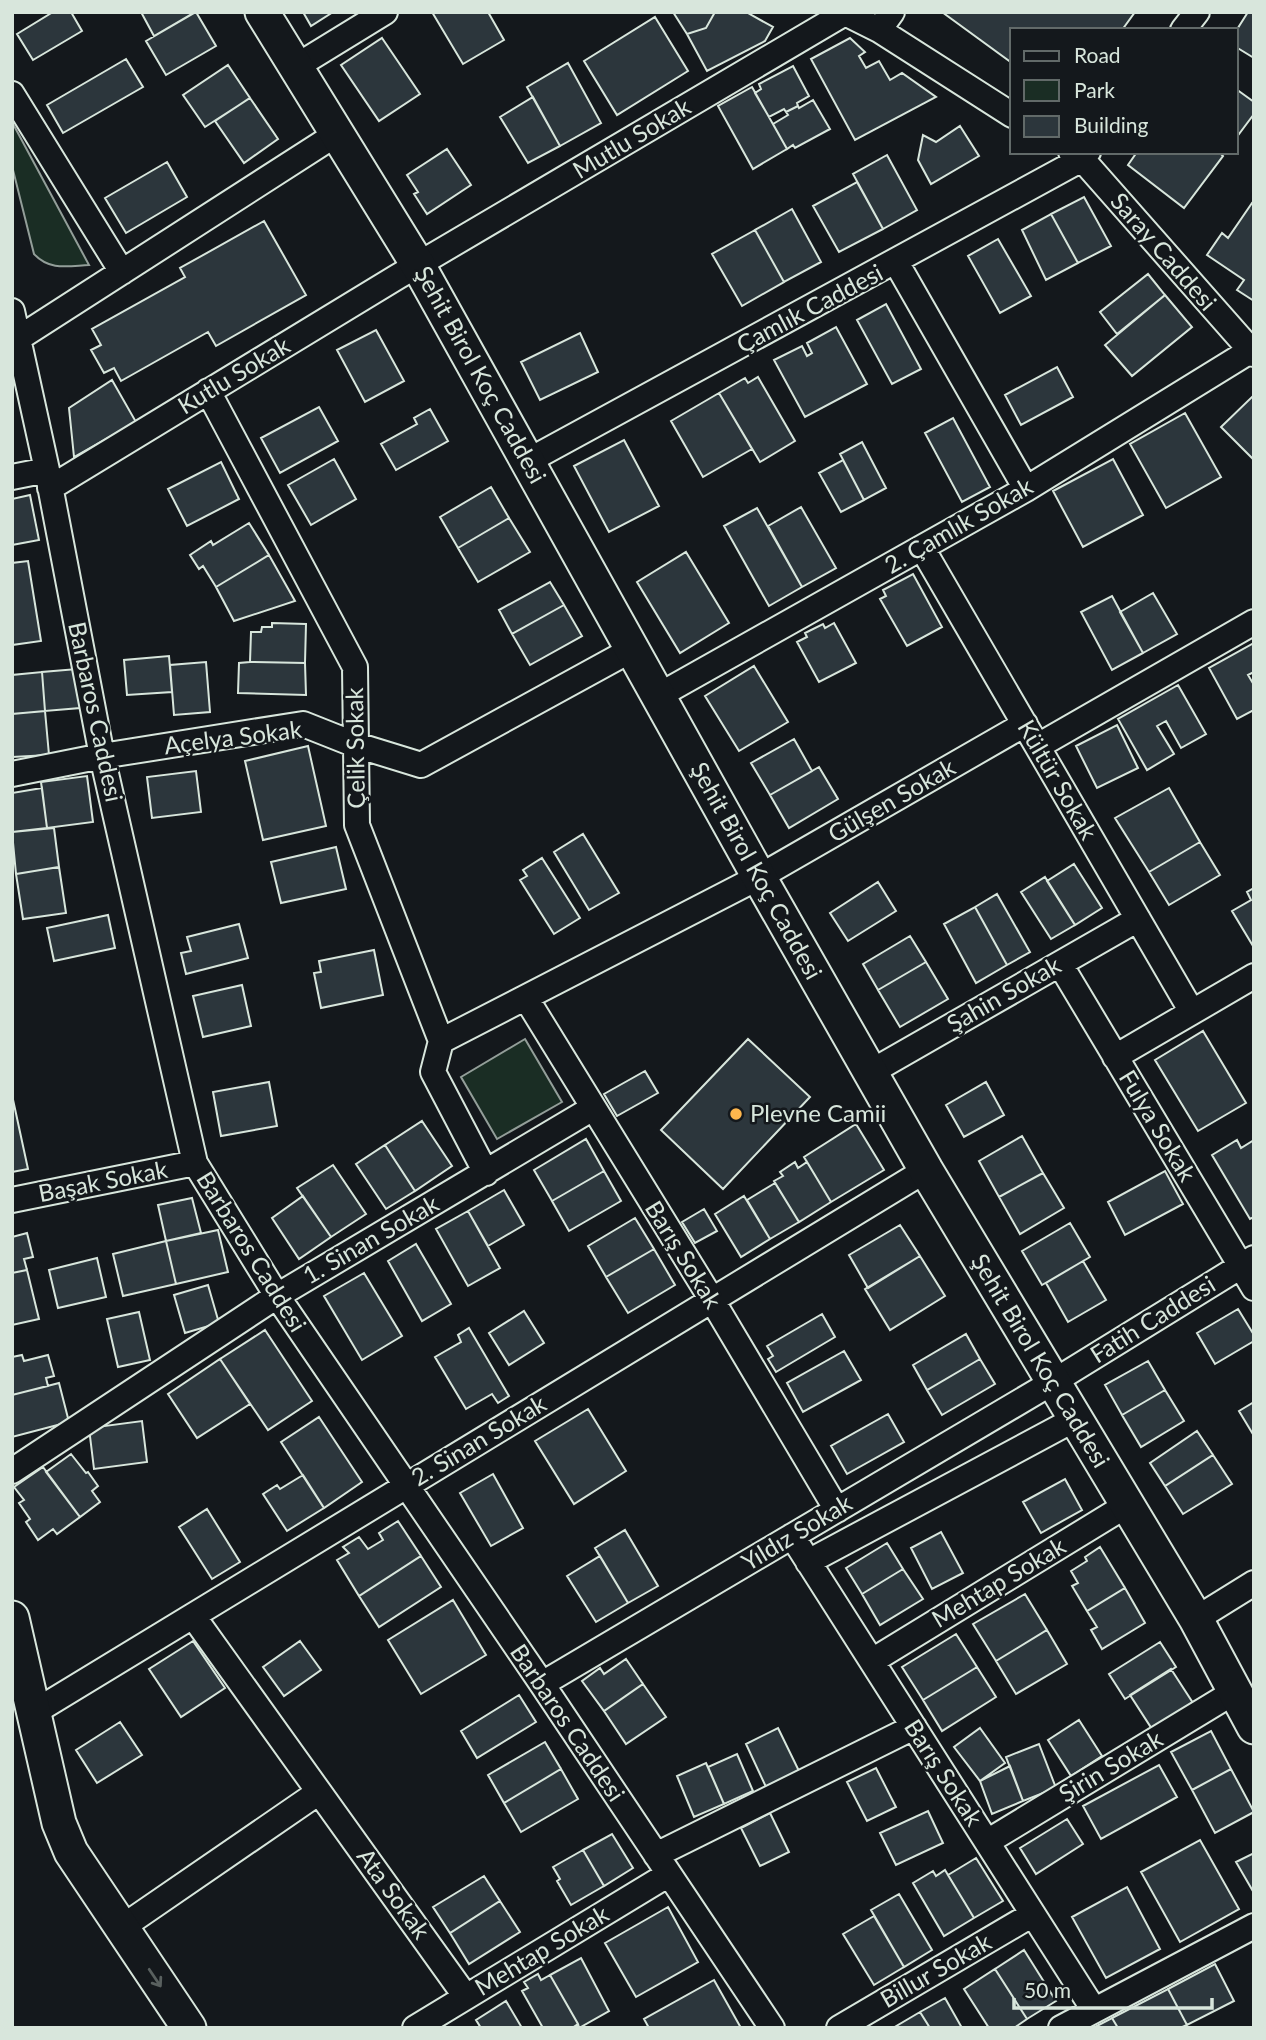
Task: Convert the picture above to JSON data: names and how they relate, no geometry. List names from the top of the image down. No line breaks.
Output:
{"streets":{"main road":["Şehit Birol Koç Caddesi"],"street":["Mutlu Sokak","Saray Caddesi","Çamlık Caddesi","Kutlu Sokak","2. Çamlık Sokak","Barbaros Caddesi","Açelya Sokak","Çelik Sokak","Kültür Sokak","Gülşen Sokak","Şahin Sokak","Fulya Sokak","Başak Sokak","1. Sinan Sokak","Barış Sokak","Fatih Caddesi","2. Sinan Sokak","Yıldız Sokak","Mehtap Sokak","Şirin Sokak","Ata Sokak","Billur Sokak"]},"crossings":[["Mutlu Sokak","Şehit Birol Koç Caddesi"],["Mutlu Sokak","Kutlu Sokak"],["Saray Caddesi","Çamlık Caddesi"],["Saray Caddesi","2. Çamlık Sokak"],["Çamlık Caddesi","Şehit Birol Koç Caddesi"],["Şehit Birol Koç Caddesi","Kutlu Sokak"],["Şehit Birol Koç Caddesi","2. Çamlık Sokak"],["Şehit Birol Koç Caddesi","Açelya Sokak"],["Şehit Birol Koç Caddesi","Gülşen Sokak"],["Şehit Birol Koç Caddesi","Şahin Sokak"],["Şehit Birol Koç Caddesi","Fatih Caddesi"],["Şehit Birol Koç Caddesi","2. Sinan Sokak"],["Şehit Birol Koç Caddesi","Yıldız Sokak"],["Şehit Birol Koç Caddesi","Mehtap Sokak"],["Şehit Birol Koç Caddesi","Şirin Sokak"],["Kutlu Sokak","Barbaros Caddesi"],["Kutlu Sokak","Çelik Sokak"],["2. Çamlık Sokak","Kültür Sokak"],["Barbaros Caddesi","Açelya Sokak"],["Barbaros Caddesi","Başak Sokak"],["Barbaros Caddesi","1. Sinan Sokak"],["Barbaros Caddesi","2. Sinan Sokak"],["Barbaros Caddesi","Yıldız Sokak"],["Barbaros Caddesi","Mehtap Sokak"],["Açelya Sokak","Çelik Sokak"],["Çelik Sokak","Gülşen Sokak"],["Kültür Sokak","Gülşen Sokak"],["Kültür Sokak","Şahin Sokak"],["Gülşen Sokak","Barış Sokak"],["Şahin Sokak","Fulya Sokak"],["Fulya Sokak","Fatih Caddesi"],["1. Sinan Sokak","Barış Sokak"],["Barış Sokak","2. Sinan Sokak"],["Barış Sokak","Yıldız Sokak"],["Barış Sokak","Mehtap Sokak"],["Barış Sokak","Şirin Sokak"],["Barış Sokak","Billur Sokak"],["Fatih Caddesi","Yıldız Sokak"],["2. Sinan Sokak","Ata Sokak"],["Mehtap Sokak","Ata Sokak"]],"places":["Plevne Camii"],"legend":["Road","Park","Building"],"scale_bar":"50 m"}
